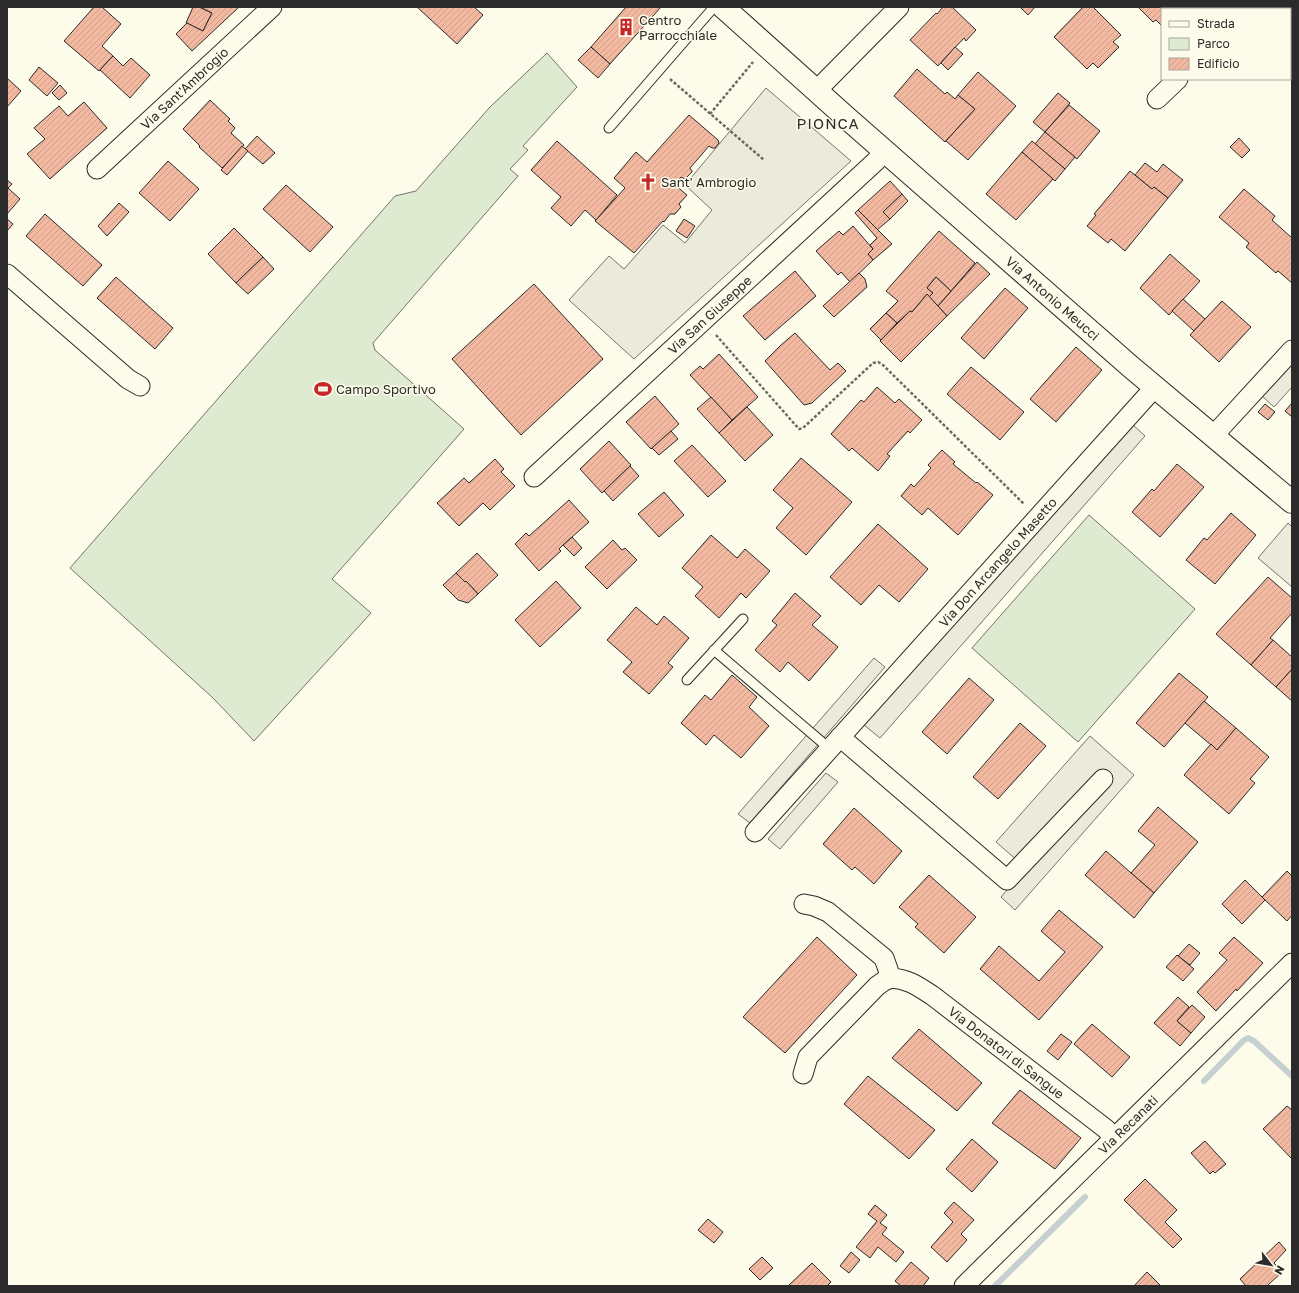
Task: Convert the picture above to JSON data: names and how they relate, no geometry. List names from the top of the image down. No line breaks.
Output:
{"streets":{"main road":["Via Antonio Meucci"],"street":["Via Sant'Ambrogio","Via San Giuseppe","Via Don Arcangelo Masetto","Via Donatori di Sangue","Via Recanati"]},"crossings":[["Via Antonio Meucci","Via San Giuseppe"],["Via Antonio Meucci","Via Don Arcangelo Masetto"],["Via Donatori di Sangue","Via Recanati"]],"districts":["PIONCA"],"places":{"building":["Centro Parrocchiale"],"church":["Sant' Ambrogio"],"sports":["Campo Sportivo"]},"legend":["Strada","Parco","Edificio"],"north":"bottom right"}
